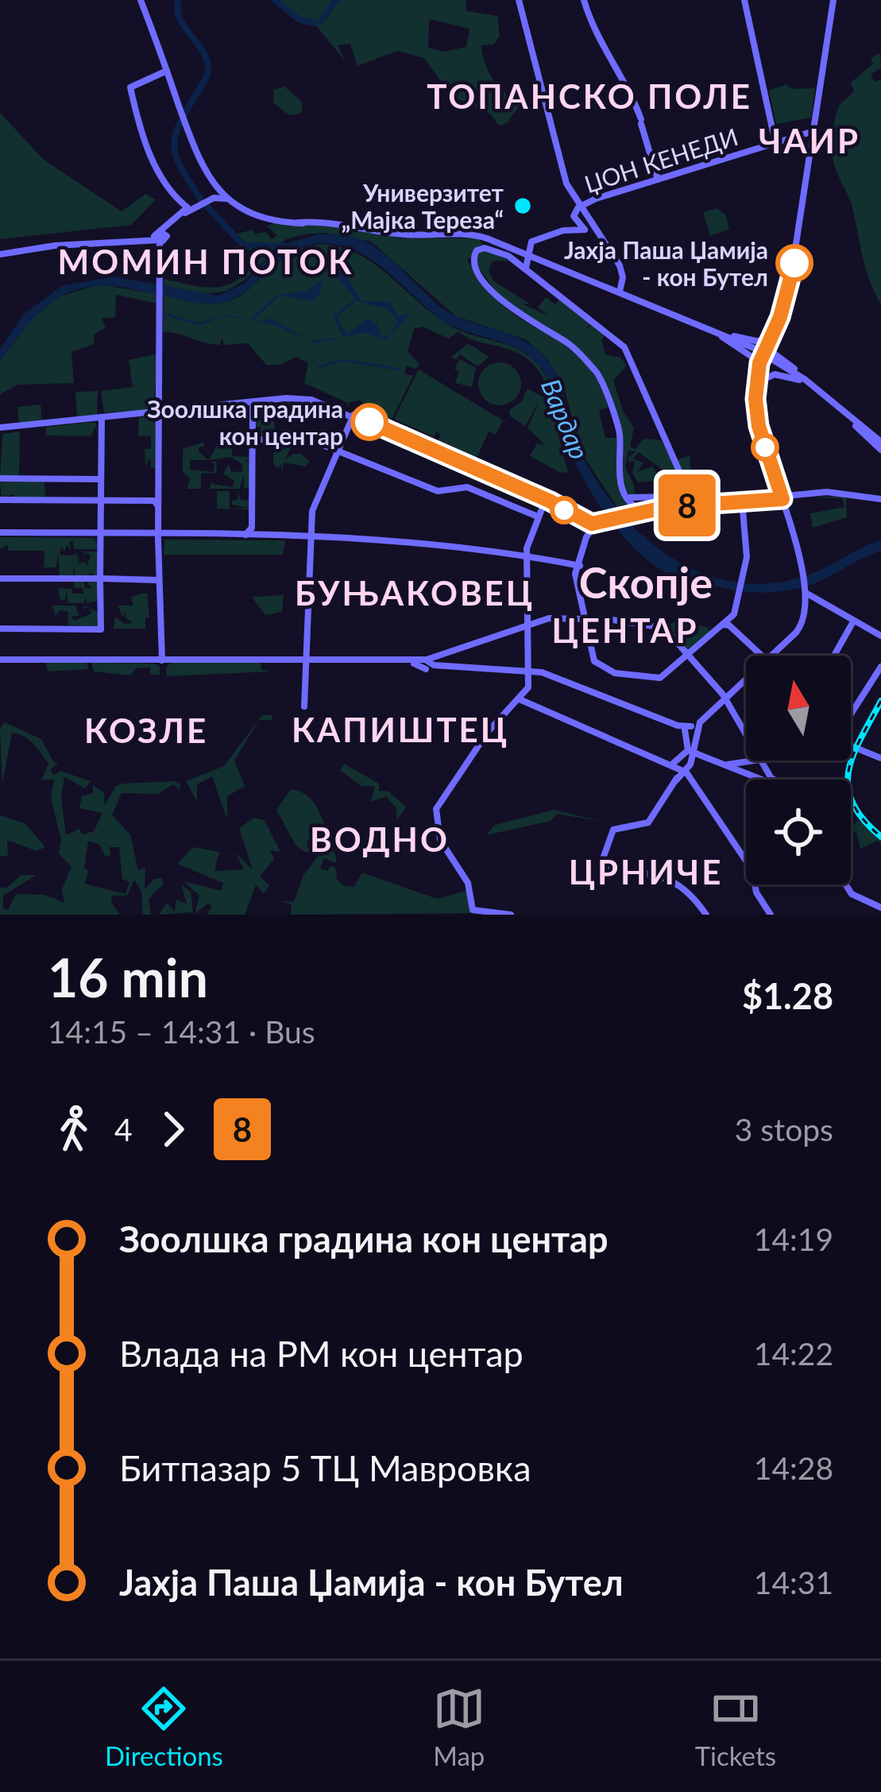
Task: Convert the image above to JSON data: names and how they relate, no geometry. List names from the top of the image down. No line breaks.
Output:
{"streets":{"street":["ЏОН КЕНЕДИ"]},"districts":["ТОПАНСКО ПОЛЕ","ЧАИР","МОМИН ПОТОК","Скопје","БУЊАКОВЕЦ","ЦЕНТАР","КАПИШТЕЦ","КОЗЛЕ","ВОДНО","ЦРНИЧЕ"],"water":["Вардар"],"places":["Универзитет „Мајка Тереза“","Јахја Паша Џамија - кон Бутел","Зоолшка градина кон центар"],"lines":["bus line 8"],"north":"top","page":{"on_map":"8","heading":["16 min","14:15 – 14:31 · Bus","$1.28"],"legs":["4","8","3 stops"],"list":[{"name":"Зоолшка градина кон центар","value":"14:19"},{"name":"Влада на РМ кон центар","value":"14:22"},{"name":"Битпазар 5 ТЦ Мавровка","value":"14:28"},{"name":"Јахја Паша Џамија - кон Бутел","value":"14:31"}],"tabs":["Directions","Map","Tickets"]}}
